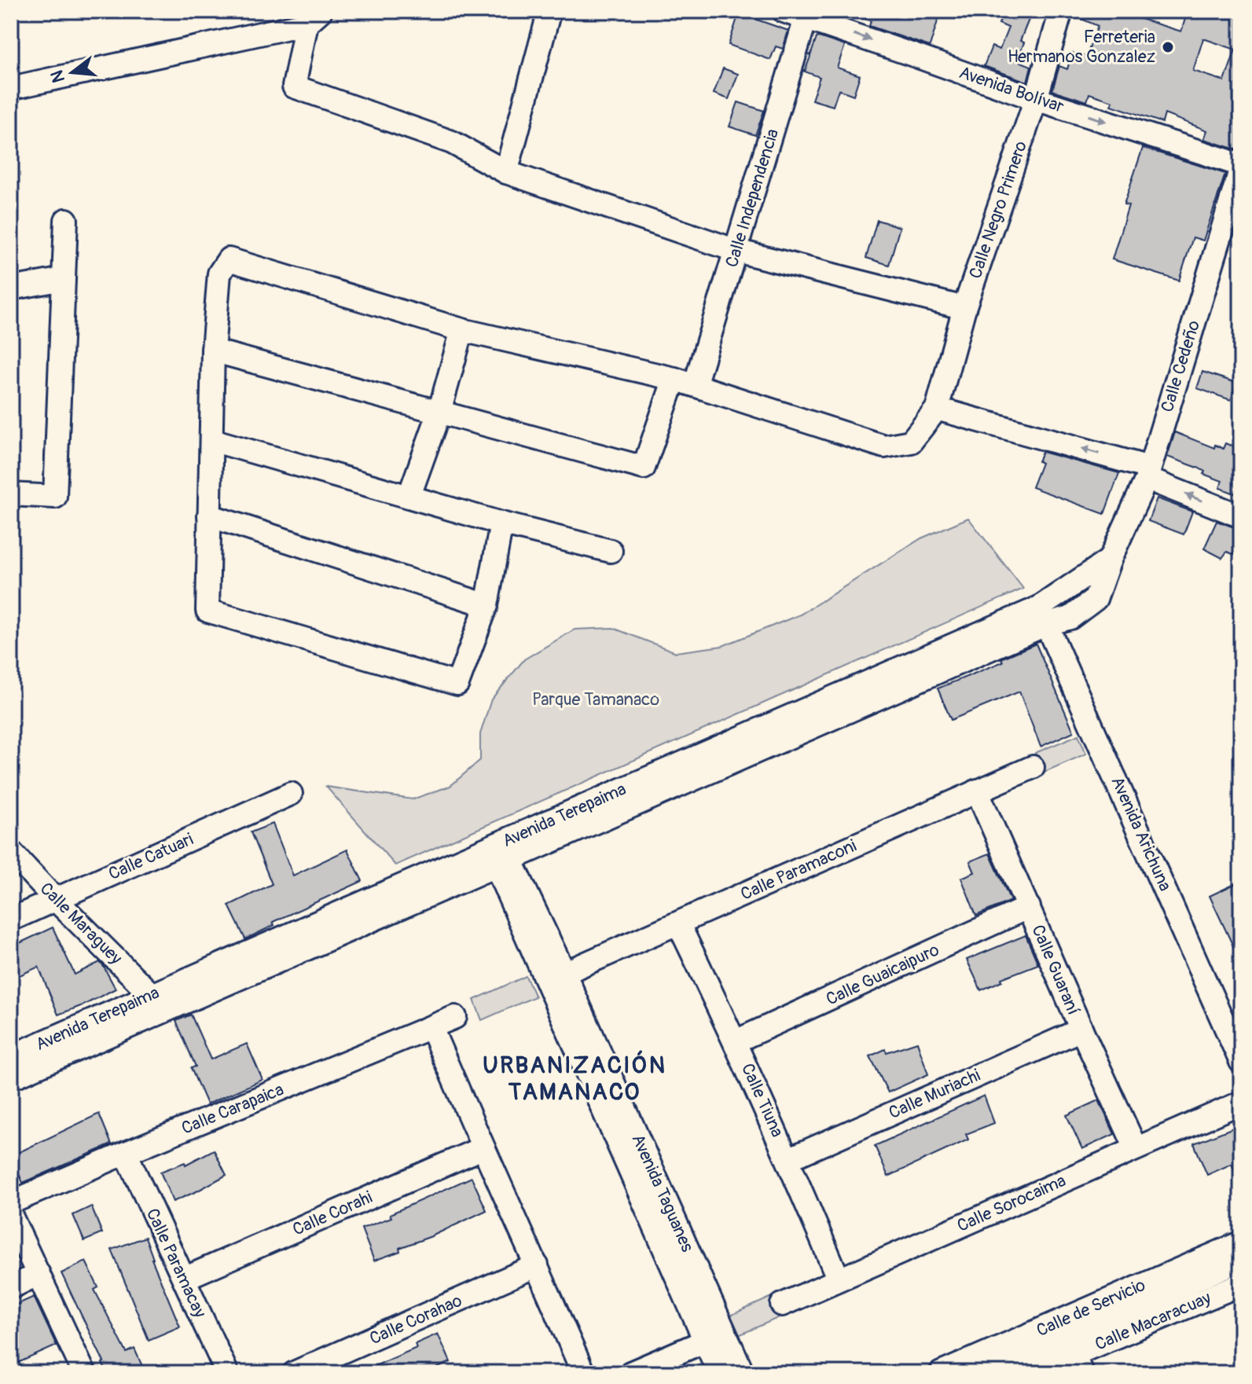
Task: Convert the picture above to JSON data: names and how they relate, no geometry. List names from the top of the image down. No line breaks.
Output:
{"streets":{"street":["Avenida Bolívar","Calle Independencia","Calle Negro Primero","Calle Cedeño","Avenida Terepaima","Avenida Arichuna","Calle Catuari","Calle Paramaconi","Calle Maraguey","Calle Guaraní","Calle Guaicaipuro","Calle Muriachi","Calle Tiuna","Calle Carapaica","Avenida Taguanes","Calle Sorocaima","Calle Corahi","Calle Paramacay","Calle de Servicio","Calle Corahao","Calle Macaracuay"]},"crossings":[["Avenida Bolívar","Calle Independencia"],["Avenida Bolívar","Calle Negro Primero"],["Avenida Bolívar","Calle Cedeño"],["Calle Cedeño","Avenida Terepaima"],["Avenida Terepaima","Avenida Arichuna"],["Avenida Terepaima","Calle Maraguey"],["Avenida Terepaima","Avenida Taguanes"],["Calle Catuari","Calle Maraguey"],["Calle Paramaconi","Calle Guaraní"],["Calle Paramaconi","Calle Tiuna"],["Calle Paramaconi","Avenida Taguanes"],["Calle Guaraní","Calle Guaicaipuro"],["Calle Guaraní","Calle Muriachi"],["Calle Guaraní","Calle Sorocaima"],["Calle Guaicaipuro","Calle Tiuna"],["Calle Muriachi","Calle Tiuna"],["Calle Tiuna","Calle Sorocaima"],["Calle Carapaica","Calle Paramacay"],["Calle Corahi","Calle Paramacay"]],"one_way":["Avenida Bolívar"],"districts":["URBANIZACIÓN TAMANACO"],"parks":["Parque Tamanaco"],"places":["Ferreteria Hermanos Gonzalez"],"north":"left"}
